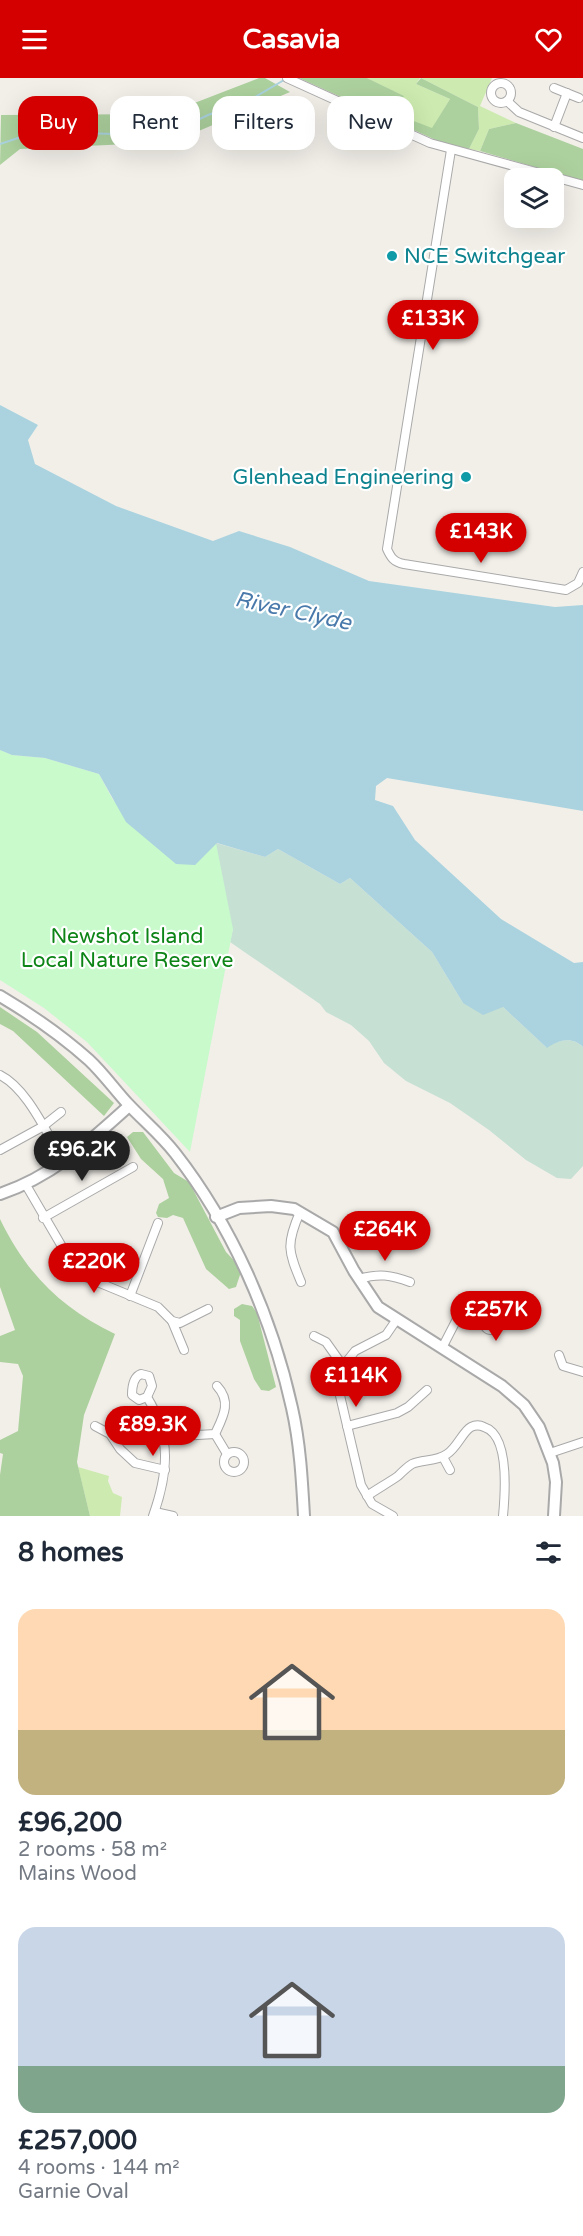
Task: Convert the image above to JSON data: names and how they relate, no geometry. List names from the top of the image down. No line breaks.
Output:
{"water":["River Clyde"],"parks":["Newshot Island Local Nature Reserve"],"places":["NCE Switchgear","Glenhead Engineering"],"page":{"header":"Casavia","chip":["Buy","Rent","Filters","New"],"price":["£133K","£143K","£96.2K","£264K","£220K","£257K","£114K","£89.3K"],"heading":"8 homes","list":[{"name":"£96,200","note":"2 rooms · 58 m² · Mains Wood"},{"name":"£257,000","note":"4 rooms · 144 m² · Garnie Oval"}]}}
